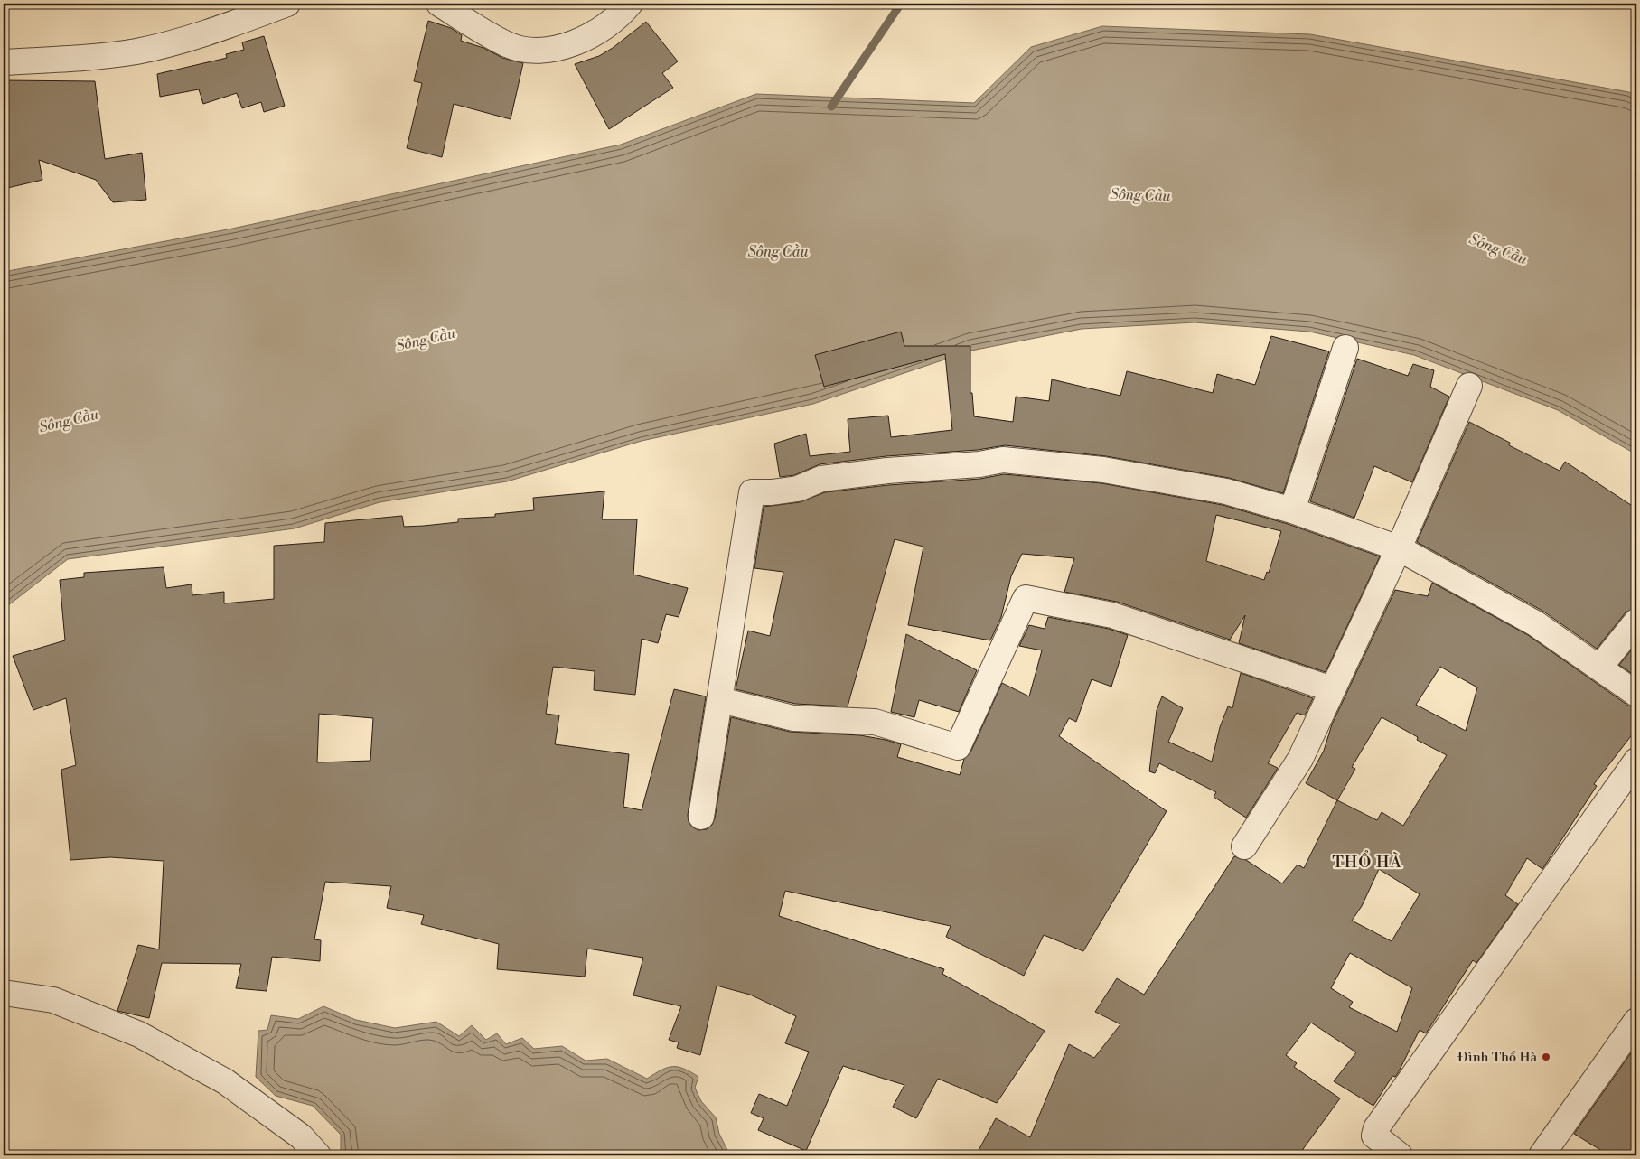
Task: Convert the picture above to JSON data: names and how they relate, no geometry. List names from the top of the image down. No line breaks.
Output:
{"districts":["THỔ HÀ"],"water":["Sông Cầu"],"places":["Đình Thổ Hà"]}
